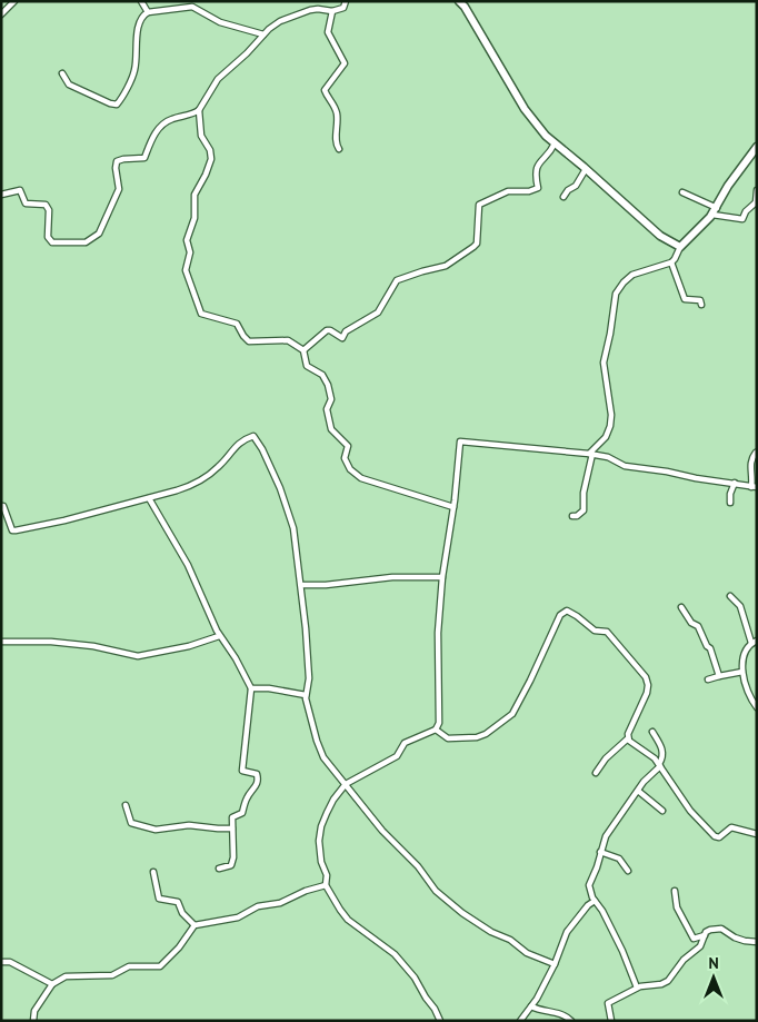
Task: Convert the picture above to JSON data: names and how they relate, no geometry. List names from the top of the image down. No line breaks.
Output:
{"north":"top"}
